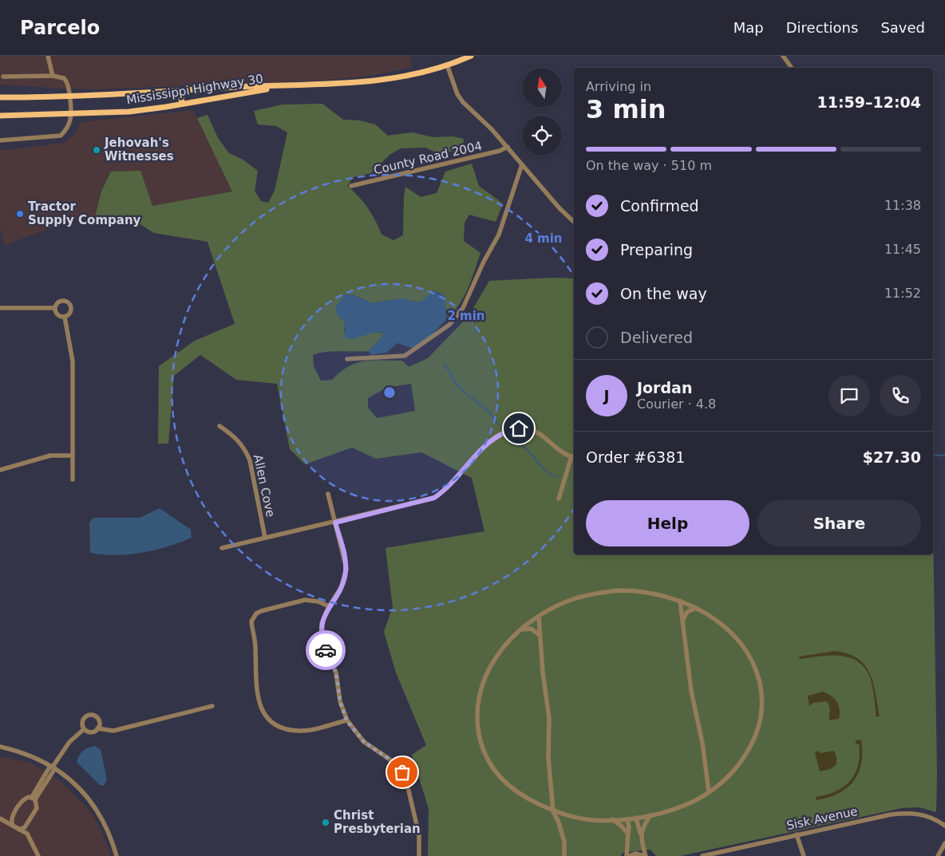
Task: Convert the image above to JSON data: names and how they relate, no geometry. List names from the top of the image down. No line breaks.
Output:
{"streets":{"main road":["Mississippi Highway 30"],"street":["County Road 2004","Allen Cove","Sisk Avenue"]},"places":["Jehovah's Witnesses","Tractor Supply Company","Christ Presbyterian"],"north":"top","page":{"header":"Parcelo","nav":["Map","Directions","Saved"],"heading":["3 min","Arriving in","11:59–12:04"],"panel":["Jordan","Courier · 4.8","Order #6381","$27.30"],"bar":"On the way · 510 m","list":[["Confirmed","11:38"],["Preparing","11:45"],["On the way","11:52"],"Delivered"],"round":"J","buttons":["Help","Share"]},"rings":["4 min","2 min"]}
